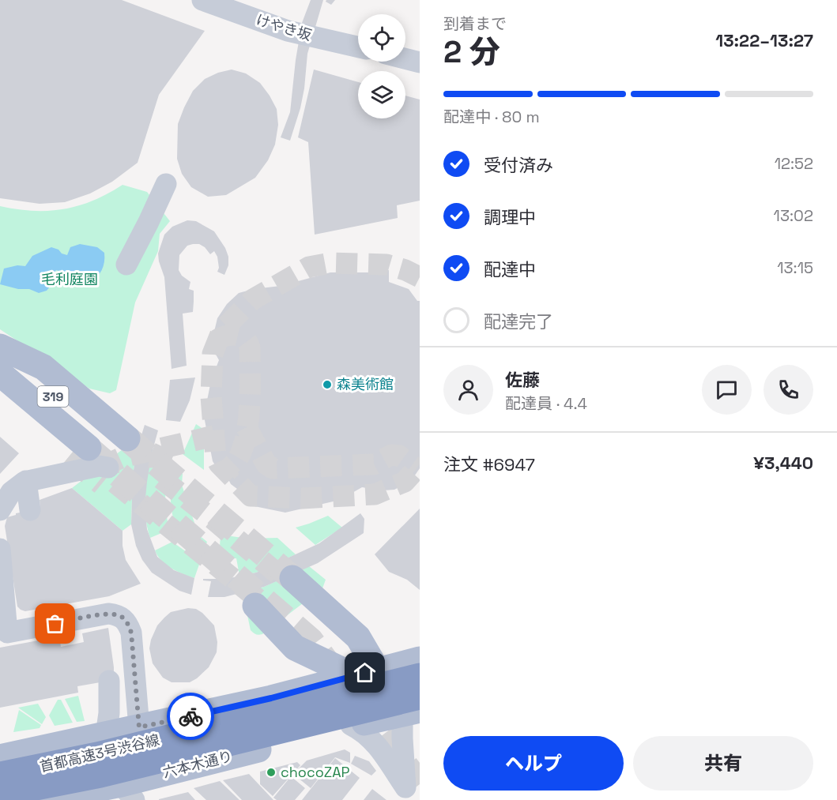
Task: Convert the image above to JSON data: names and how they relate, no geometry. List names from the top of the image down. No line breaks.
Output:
{"streets":{"highway":["首都高速3号渋谷線"],"main road":["319","六本木通り"],"street":["けやき坂"]},"crossings":[["首都高速3号渋谷線","六本木通り"]],"parks":["毛利庭園"],"places":["森美術館","chocoZAP"],"page":{"heading":["2 分","到着まで","13:22–13:27"],"panel":["佐藤","配達員 · 4.4","注文 #6947","¥3,440"],"bar":"配達中 · 80 m","list":[["受付済み","12:52"],["調理中","13:02"],["配達中","13:15"],"配達完了"],"buttons":["ヘルプ","共有"]}}
